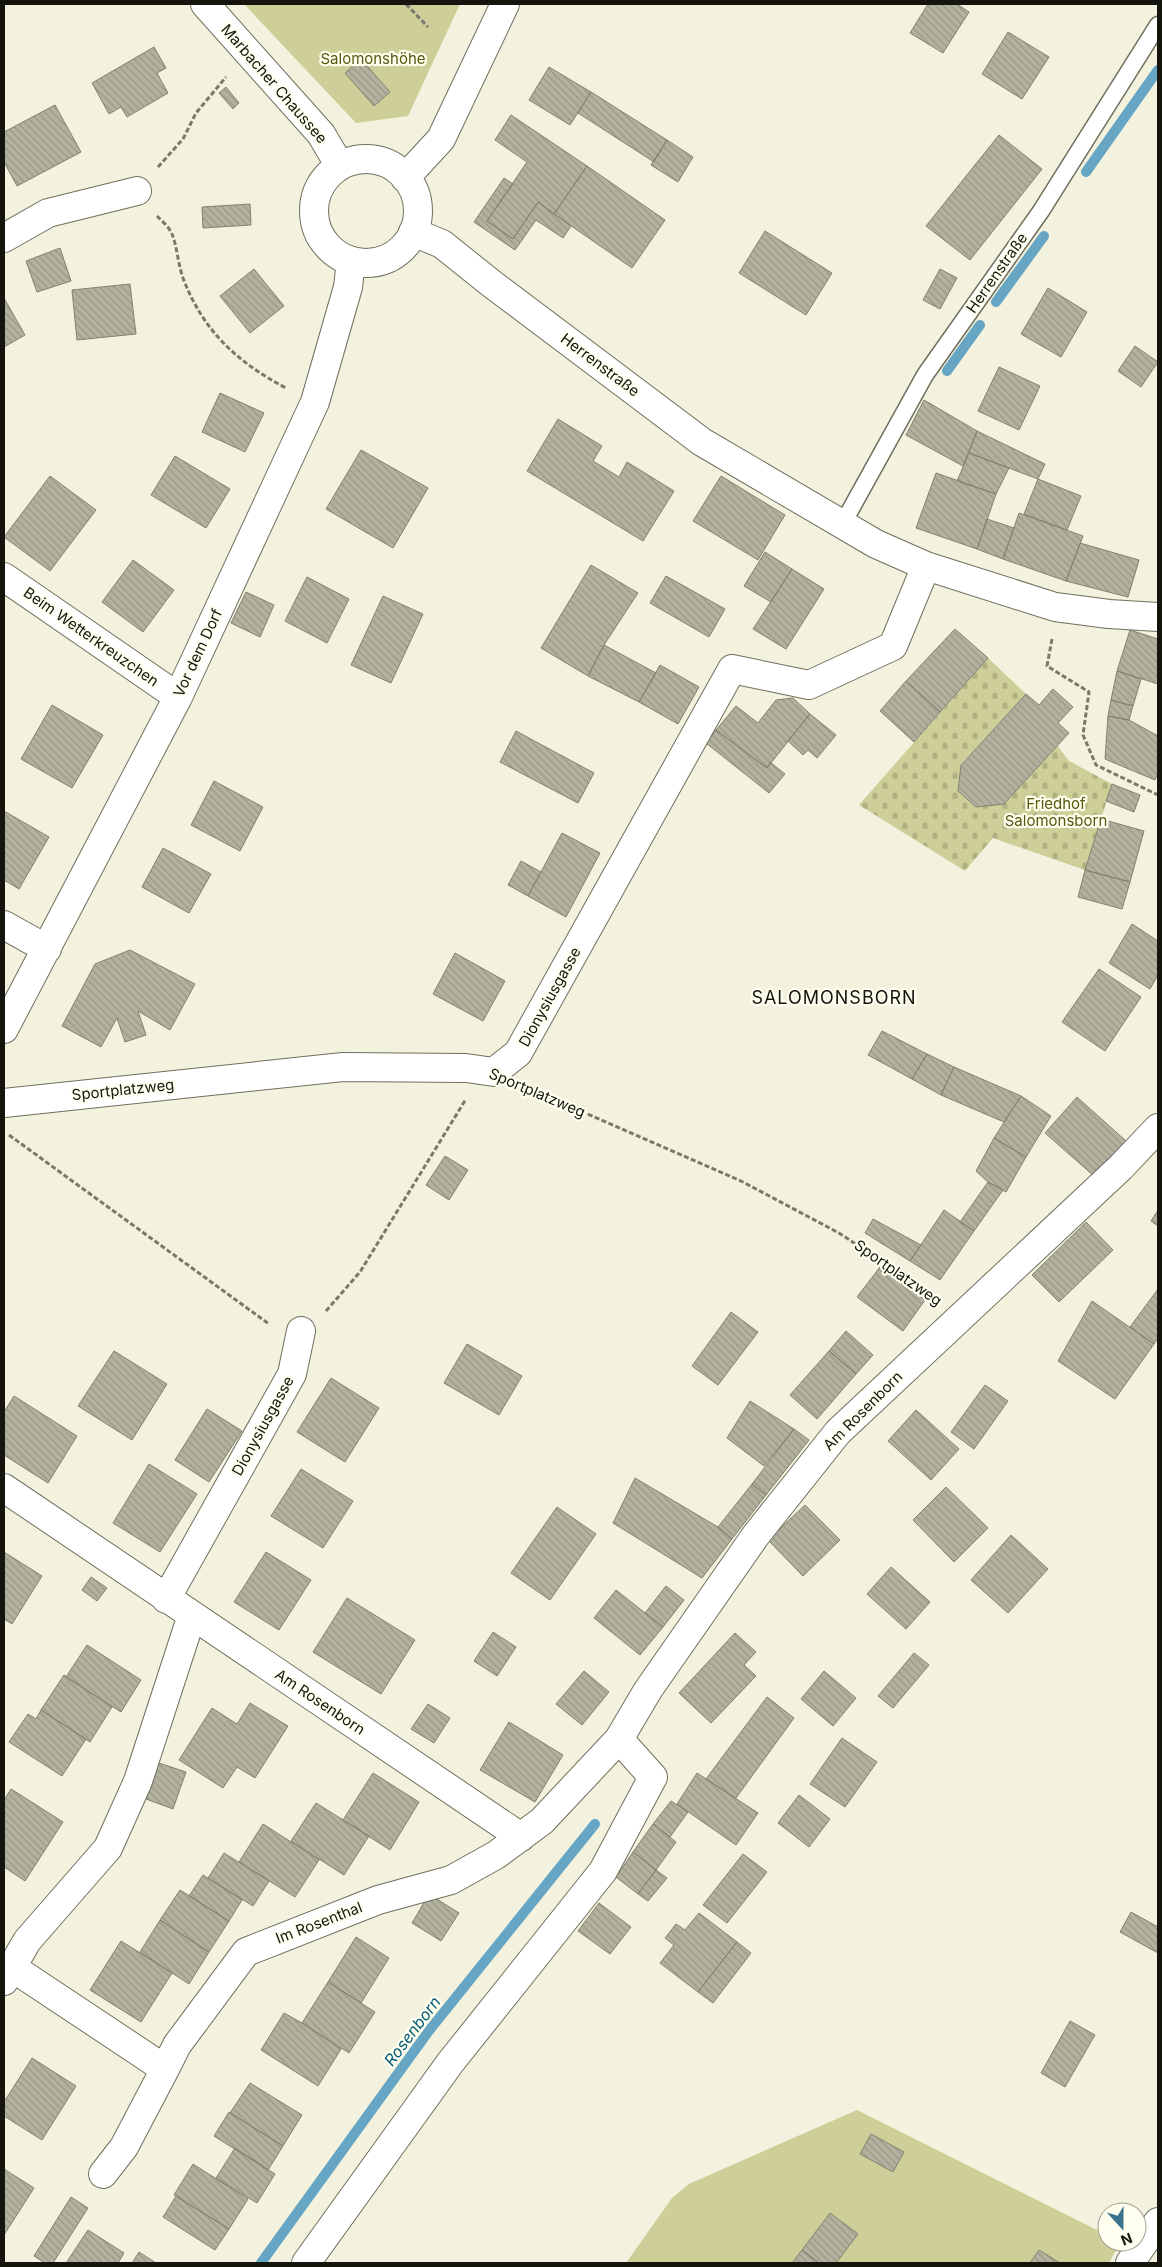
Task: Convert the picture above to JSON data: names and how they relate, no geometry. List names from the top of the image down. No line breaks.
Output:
{"streets":{"street":["Marbacher Chaussee","Herrenstraße","Beim Wetterkreuzchen","Vor dem Dorf","Dionysiusgasse","Sportplatzweg","Am Rosenborn","Im Rosenthal"]},"crossings":[["Marbacher Chaussee","Herrenstraße"],["Marbacher Chaussee","Vor dem Dorf"],["Herrenstraße","Vor dem Dorf"],["Herrenstraße","Dionysiusgasse"],["Beim Wetterkreuzchen","Vor dem Dorf"],["Dionysiusgasse","Sportplatzweg"],["Dionysiusgasse","Am Rosenborn"],["Sportplatzweg","Am Rosenborn"],["Am Rosenborn","Im Rosenthal"]],"districts":["SALOMONSBORN"],"water":["Rosenborn"],"parks":["Salomonshöhe","Friedhof Salomonsborn"],"north":"bottom"}
